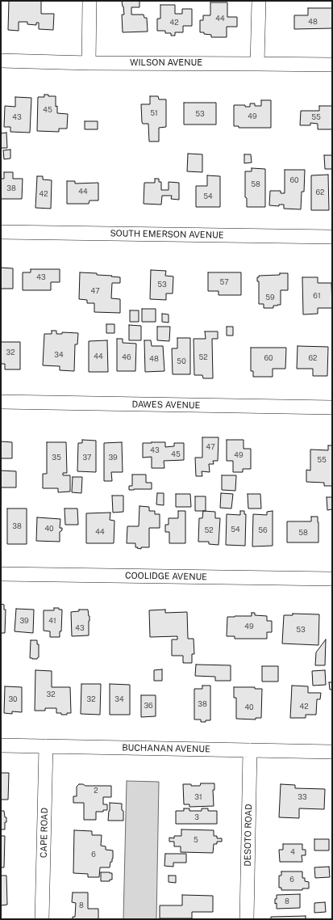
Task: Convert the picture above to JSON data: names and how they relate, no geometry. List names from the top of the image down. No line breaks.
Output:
{"streets":{"street":["WILSON AVENUE","SOUTH EMERSON AVENUE","DAWES AVENUE","COOLIDGE AVENUE","BUCHANAN AVENUE","CAPE ROAD","DESOTO ROAD"]},"crossings":[["BUCHANAN AVENUE","CAPE ROAD"],["BUCHANAN AVENUE","DESOTO ROAD"]],"house_numbers":["44","48","42","45","51","53","49","43","55","60","58","38","44","62","42","54","43","57","53","47","61","59","32","34","44","46","52","60","62","48","50","47","43","45","49","35","37","39","55","38","40","54","52","56","44","58","39","41","49","43","53","32","30","32","34","38","36","42","40","2","31","33","3","5","4","6","6","8","8"]}
